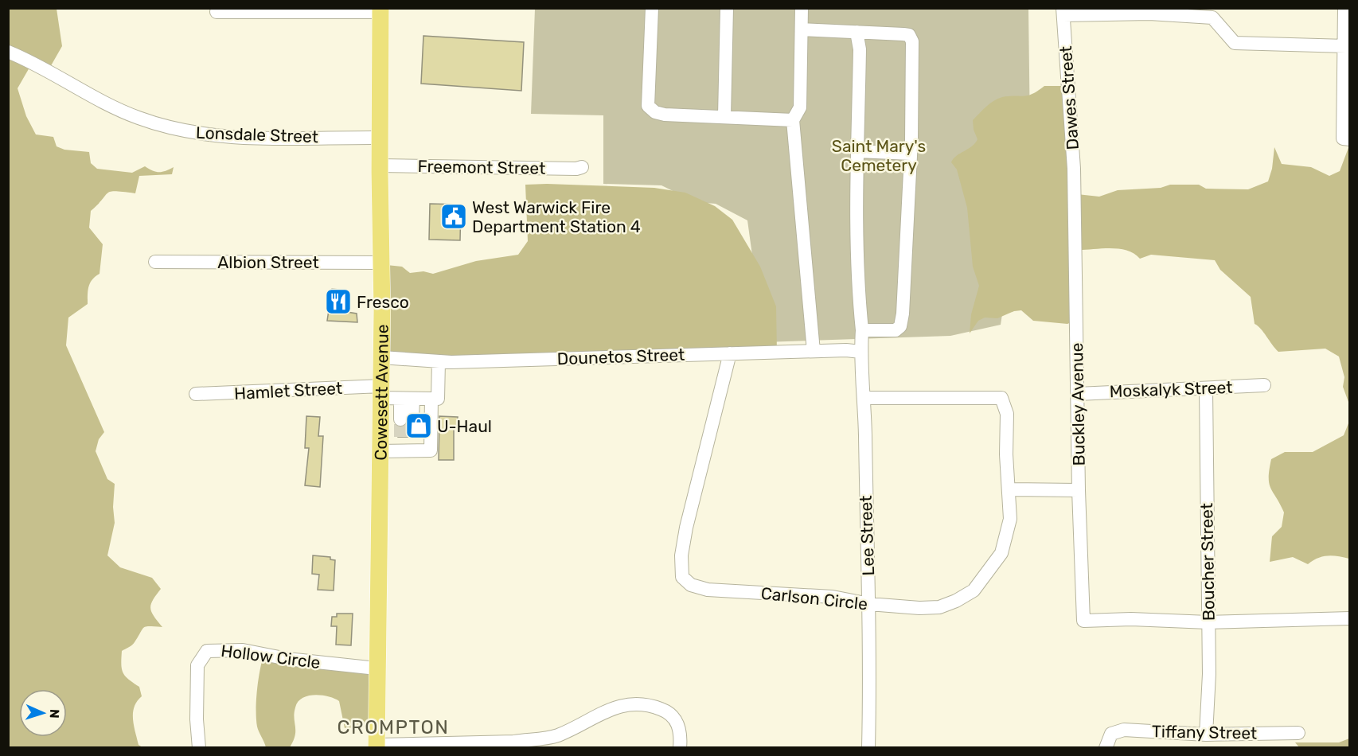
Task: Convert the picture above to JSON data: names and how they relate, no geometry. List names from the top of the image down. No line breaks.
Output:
{"streets":{"main road":["Cowesett Avenue"],"street":["Dawes Street","Lonsdale Street","Freemont Street","Albion Street","Dounetos Street","Moskalyk Street","Hamlet Street","Buckley Avenue","Lee Street","Boucher Street","Carlson Circle","Hollow Circle","Tiffany Street"]},"crossings":[["Dawes Street","Buckley Avenue"],["Lonsdale Street","Cowesett Avenue"],["Freemont Street","Cowesett Avenue"],["Albion Street","Cowesett Avenue"],["Dounetos Street","Cowesett Avenue"],["Dounetos Street","Lee Street"],["Dounetos Street","Carlson Circle"],["Moskalyk Street","Buckley Avenue"],["Moskalyk Street","Boucher Street"],["Hamlet Street","Cowesett Avenue"],["Cowesett Avenue","Hollow Circle"],["Buckley Avenue","Boucher Street"],["Lee Street","Carlson Circle"],["Boucher Street","Tiffany Street"]],"districts":["CROMPTON"],"parks":["Saint Mary's Cemetery"],"places":{"public building":["West Warwick Fire Department Station 4"],"restaurant":["Fresco"],"shop":["U-Haul"]},"north":"right"}
